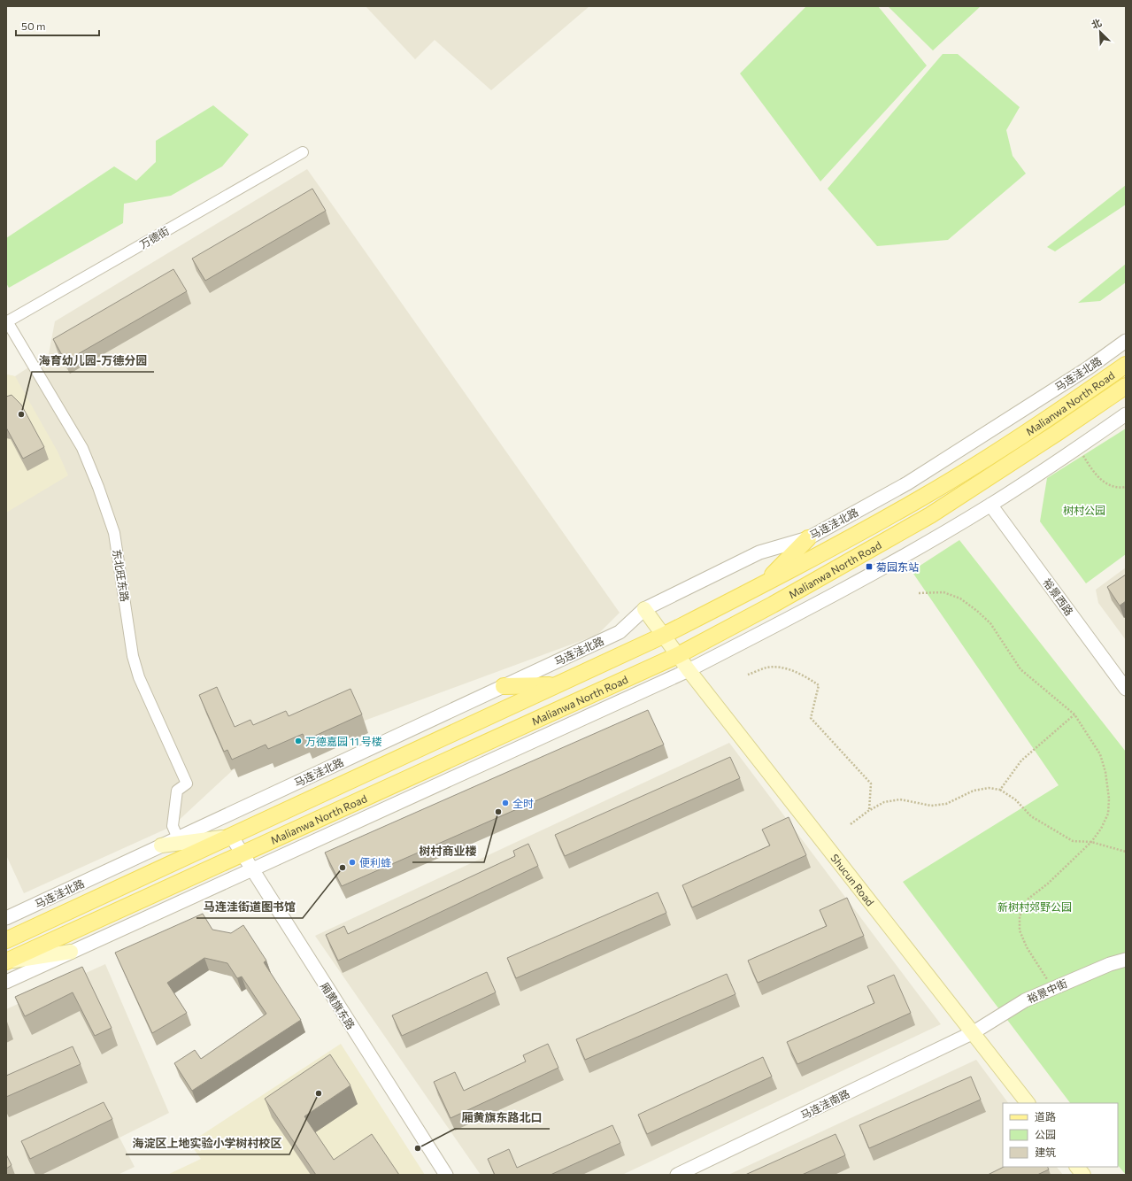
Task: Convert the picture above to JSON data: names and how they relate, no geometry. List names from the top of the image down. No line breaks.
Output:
{"streets":{"main road":["Malianwa North Road","Shucun Road"],"street":["万德街","马连洼北路","东北旺东路","裕景西路","裕景中街","厢黄旗东路","马连洼南路"]},"crossings":[["万德街","东北旺东路"],["马连洼北路","东北旺东路"],["马连洼北路","Shucun Road"],["Malianwa North Road","Shucun Road"],["Malianwa North Road","厢黄旗东路"],["Shucun Road","裕景中街"],["Shucun Road","马连洼南路"],["裕景中街","马连洼南路"]],"parks":["树村公园","新树村郊野公园"],"places":{"other":["海育幼儿园-万德分园","万德嘉园 11 号楼","全时","树村商业楼","便利蜂","马连洼街道图书馆","海淀区上地实验小学树村校区","厢黄旗东路北口"],"transit":["菊园东站"]},"legend":["道路","公园","建筑"],"scale_bar":"50 m","north":"top left"}
